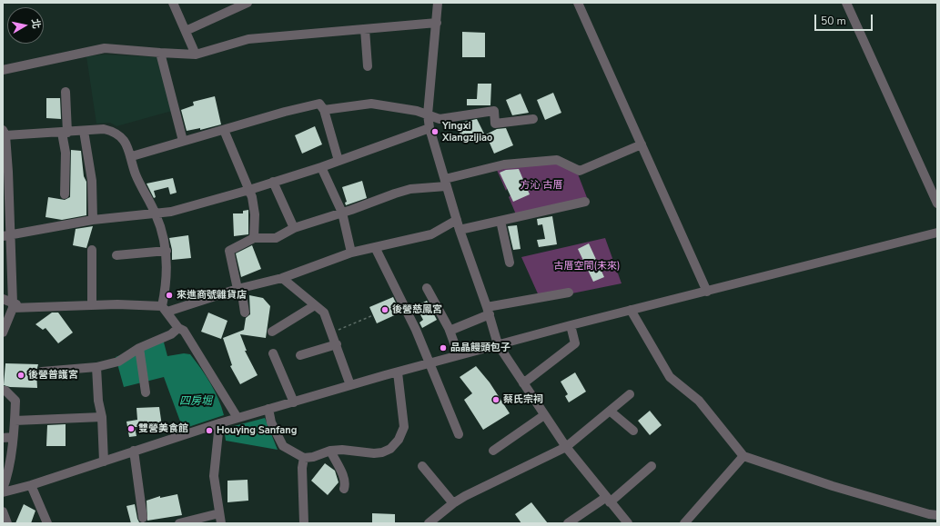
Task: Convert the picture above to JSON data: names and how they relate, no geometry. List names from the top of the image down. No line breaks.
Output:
{"water":["四房堀"],"parks":["方沁 古厝","古厝空間(未來)"],"places":["Yingxi Xiangzijiao","來進商號雜貨店","後營慈鳳宮","品晶饅頭包子","後營普護宮","蔡氏宗祠","雙營美食館","Houying Sanfang"],"scale_bar":"50 m","north":"right"}
